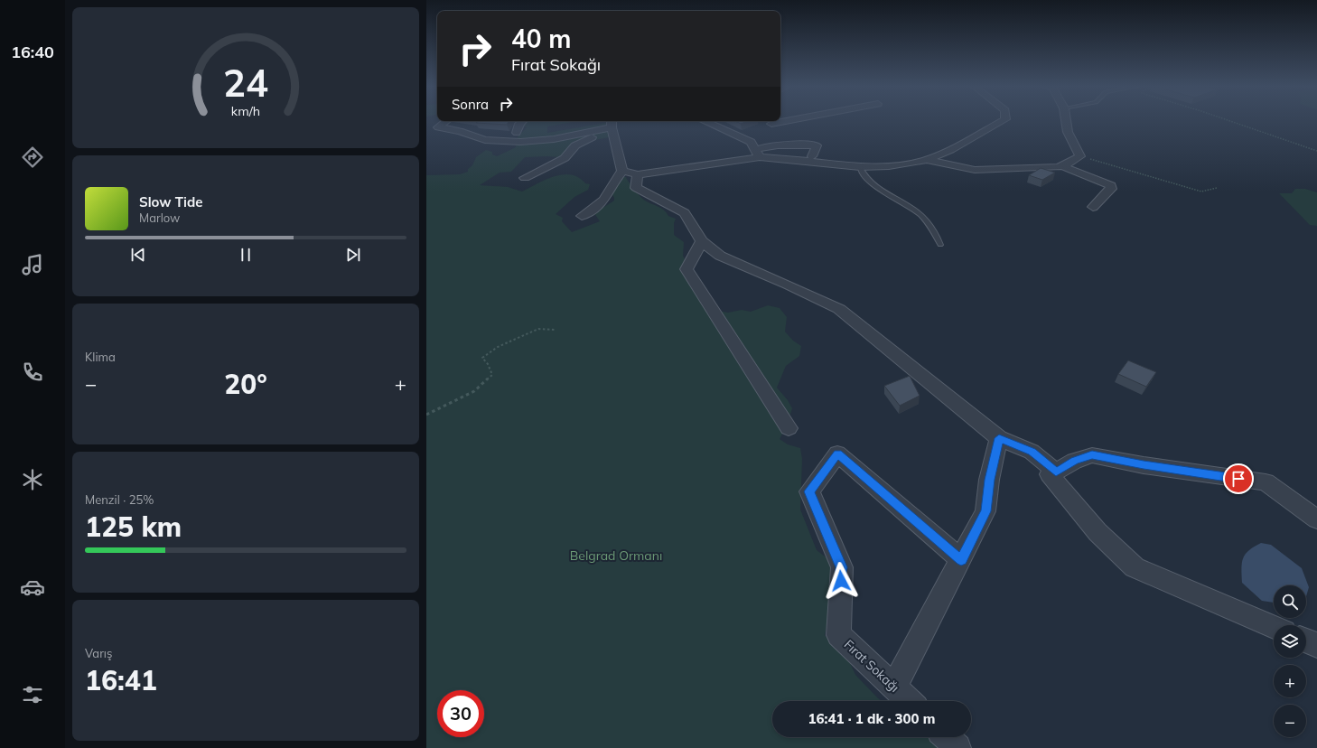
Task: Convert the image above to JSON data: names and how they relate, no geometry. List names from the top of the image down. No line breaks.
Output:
{"streets":{"street":["Fırat Sokağı"]},"parks":["Belgrad Ormanı"],"page":{"tabs":"16:40","turn":["40 m","Fırat Sokağı"],"then":"Sonra","song":["Slow Tide","Marlow"],"tile":["Klima",["Menzil · 25%","125 km"],["Varış","16:41"]],"heat":["−","20°","+"],"map_buttons":["+","−"],"limit":"30","trip":"16:41 · 1 dk · 300 m","gauge":["24","km/h"]}}
